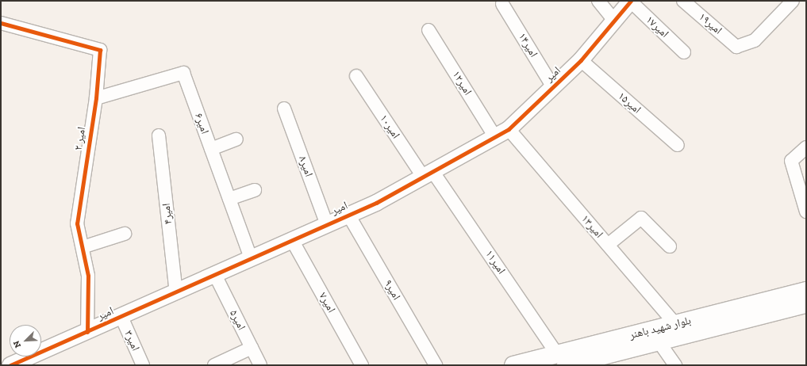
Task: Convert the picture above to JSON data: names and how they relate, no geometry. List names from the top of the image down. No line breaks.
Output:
{"streets":{"main road":["بلوار شهید باهنر"],"street":["امیر۱۹","امیر۱۷","امیر۱۴","امیر","امیر۱۲","امیر۱۵","امیر۶","امیر۱۰","امیر ۲","امیر۸","امیر۴","امیر۱۳","امیر۱۱","امیر۹","امیر۷","امیر۵","امیر۳"]},"crossings":[["امیر۱۷","امیر"],["امیر۱۴","امیر"],["امیر","امیر۱۲"],["امیر","امیر۱۵"],["امیر","امیر۶"],["امیر","امیر۱۰"],["امیر","امیر ۲"],["امیر","امیر۸"],["امیر","امیر۴"],["امیر","امیر۱۳"],["امیر","امیر۱۱"],["امیر","امیر۹"],["امیر","امیر۷"],["امیر","امیر۵"],["امیر","امیر۳"],["امیر۶","امیر ۲"],["امیر۱۰","امیر۱۱"],["امیر۱۳","بلوار شهید باهنر"],["امیر۱۱","بلوار شهید باهنر"]],"north":"bottom left"}
